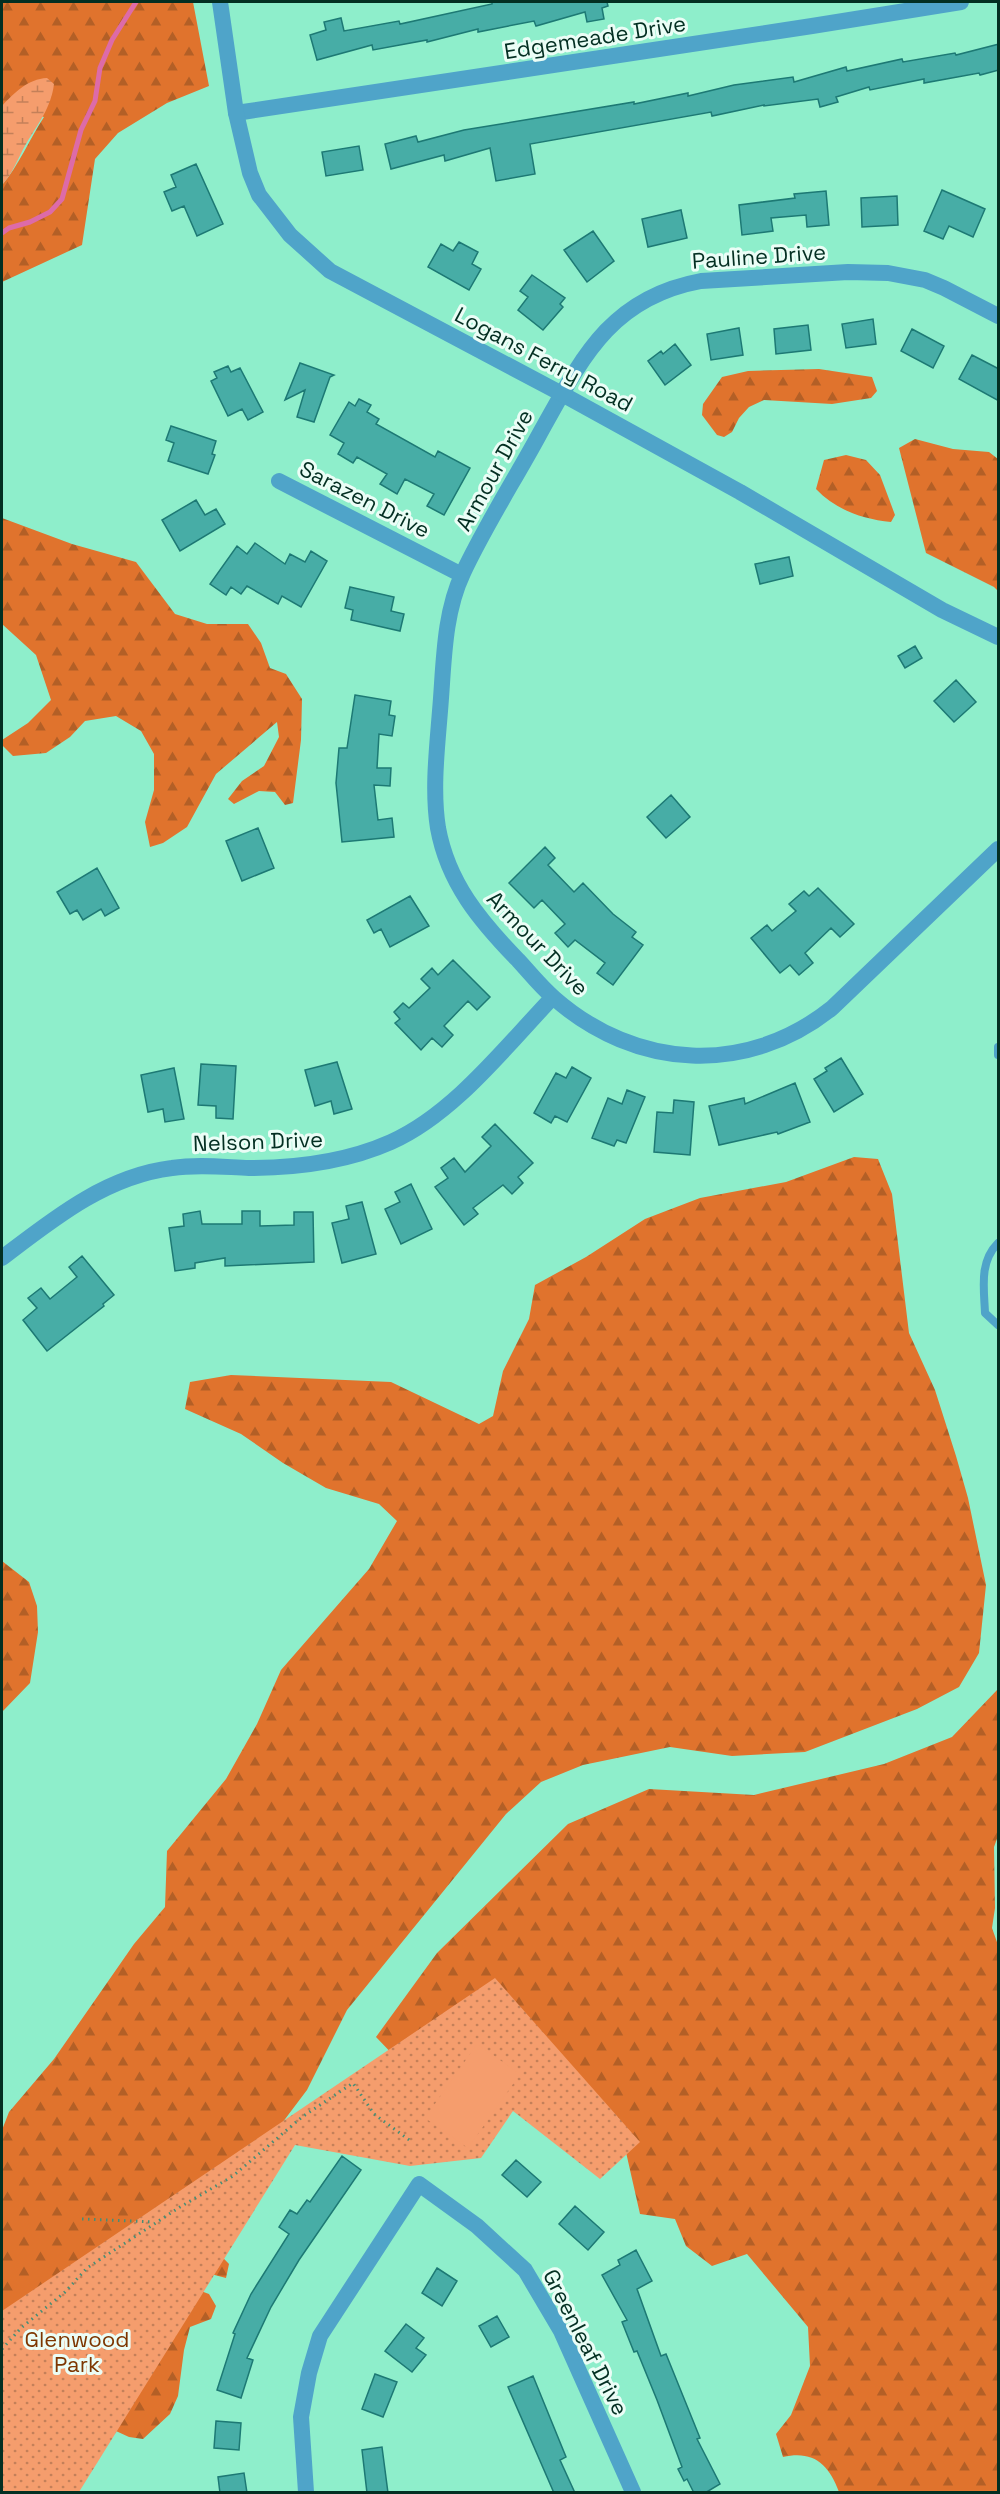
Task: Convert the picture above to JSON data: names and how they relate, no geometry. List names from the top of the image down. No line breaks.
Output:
{"streets":{"street":["Edgemeade Drive","Pauline Drive","Logans Ferry Road","Armour Drive","Sarazen Drive","Nelson Drive","Greenleaf Drive"]},"crossings":[["Edgemeade Drive","Logans Ferry Road"],["Pauline Drive","Logans Ferry Road"],["Pauline Drive","Armour Drive"],["Logans Ferry Road","Armour Drive"],["Armour Drive","Sarazen Drive"],["Armour Drive","Nelson Drive"]],"parks":["Glenwood Park"]}
